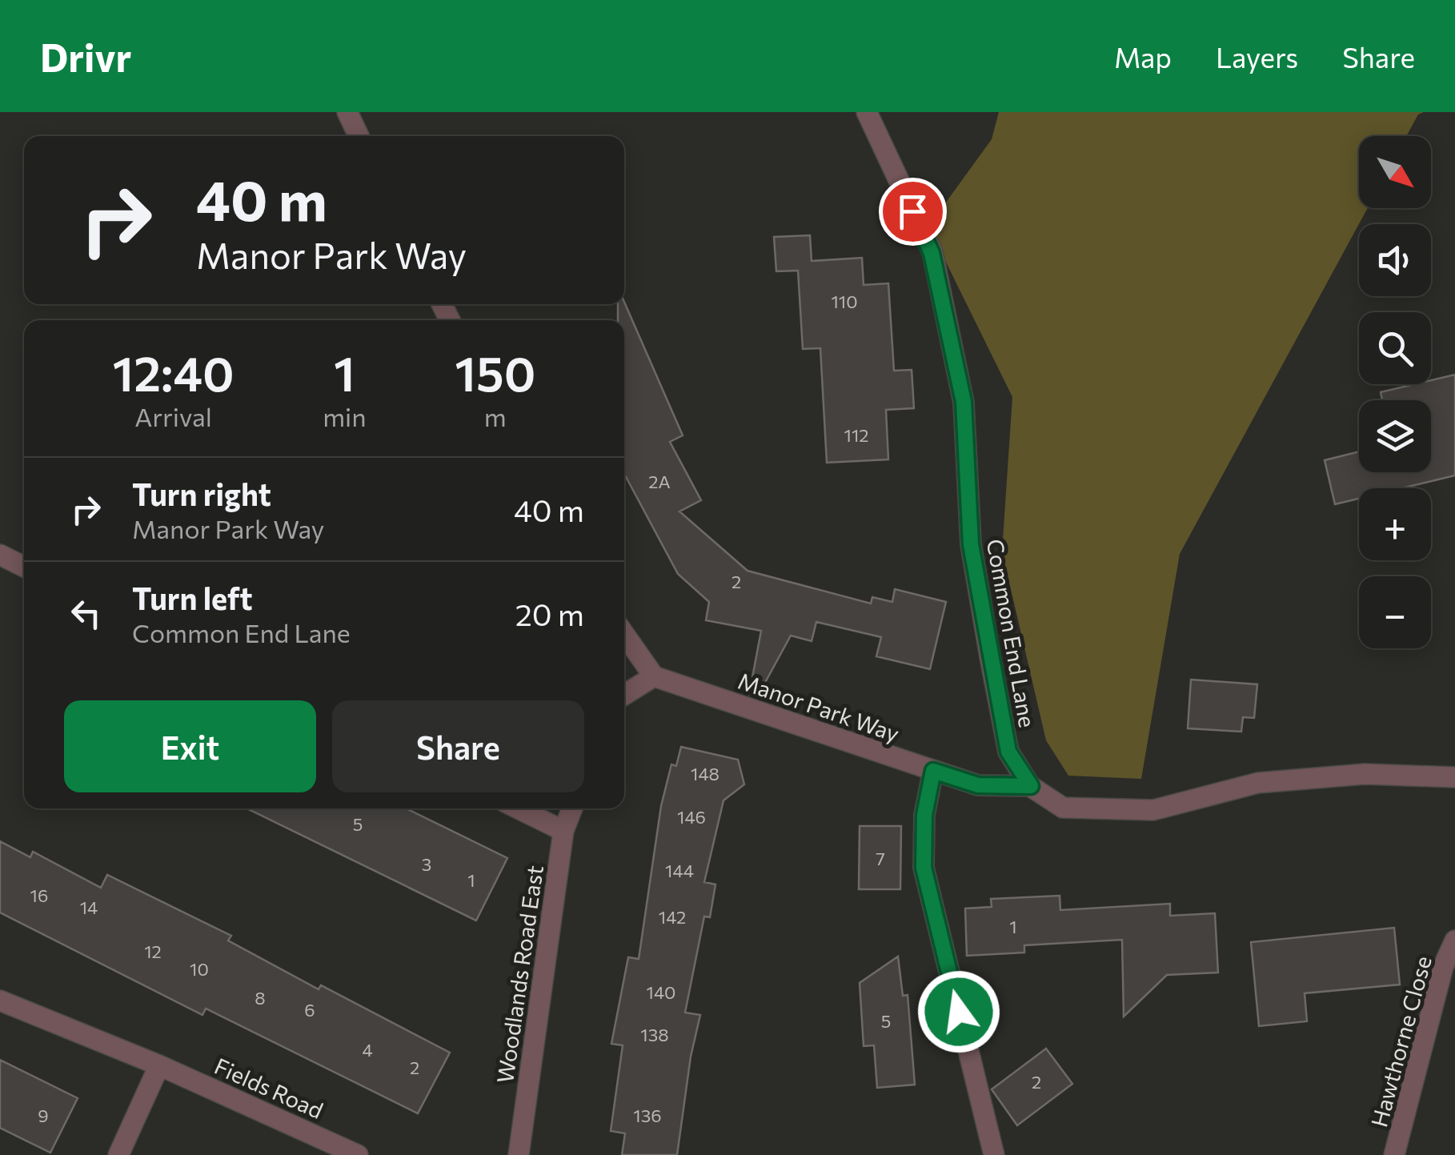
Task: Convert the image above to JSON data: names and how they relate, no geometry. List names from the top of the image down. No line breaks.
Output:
{"streets":{"street":["Common End Lane","Manor Park Way","Woodlands Road East","Hawthorne Close","Fields Road"]},"crossings":[["Common End Lane","Manor Park Way"]],"house_numbers":["110","112","2A","2","148","146","5","7","3","144","1","16","14","142","1","12","10","140","8","6","5","138","4","2","2","9","136"],"north":"bottom right","page":{"header":"Drivr","nav":["Map","Layers","Share"],"map_buttons":["+","−"],"turn":["40 m","Manor Park Way"],"eta":["12:40","Arrival","1","min","150","m"],"list":[{"name":"Turn right","note":"Manor Park Way","value":"40 m"},{"name":"Turn left","note":"Common End Lane","value":"20 m"}],"buttons":["Exit","Share"]}}
